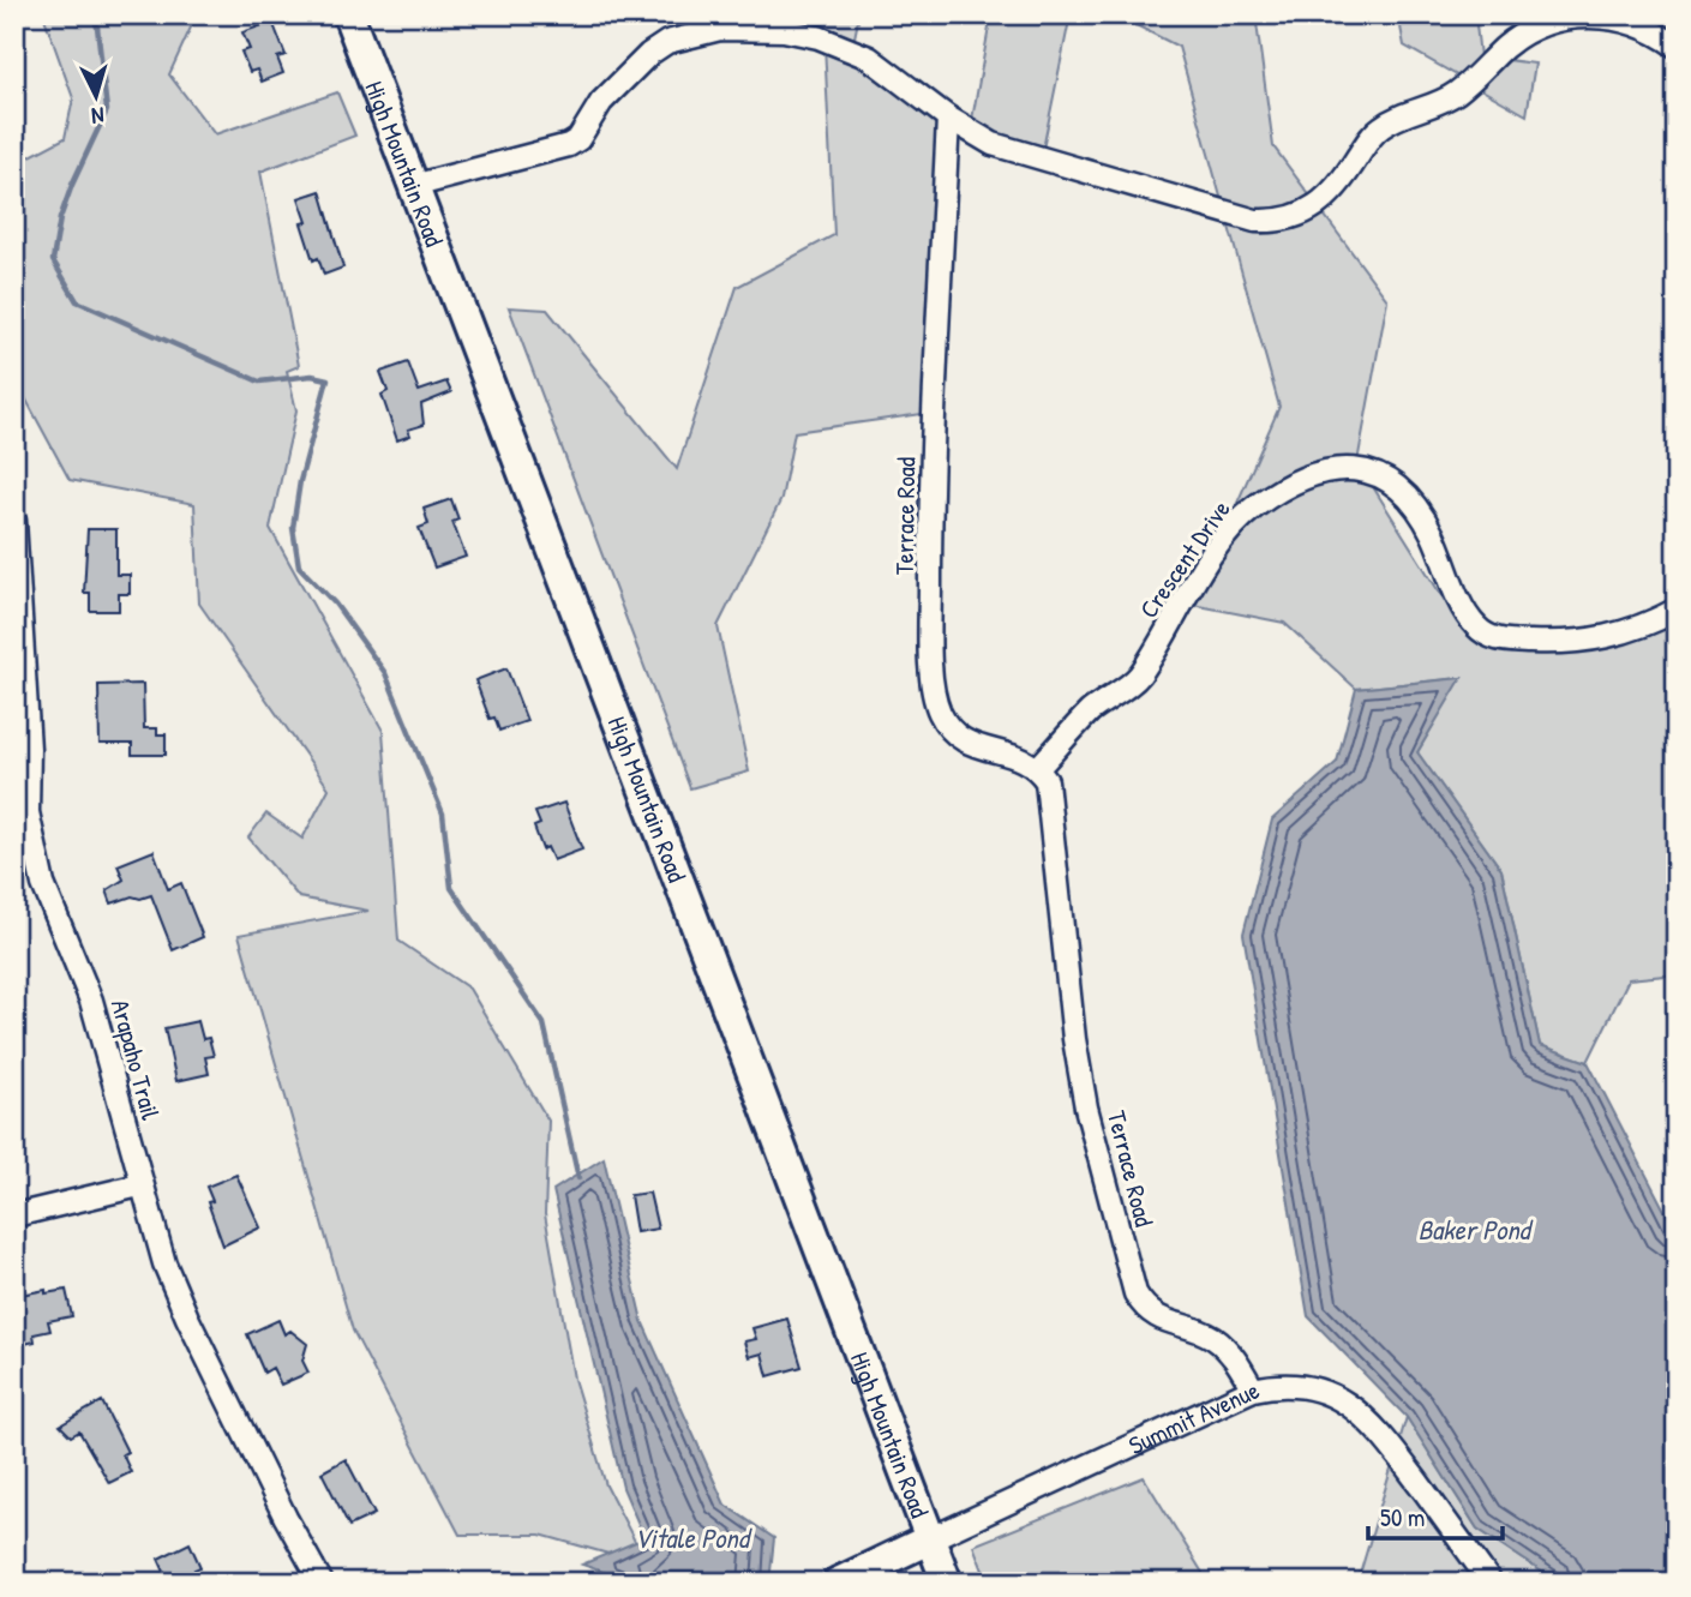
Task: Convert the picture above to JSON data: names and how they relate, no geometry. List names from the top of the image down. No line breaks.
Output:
{"streets":{"main road":["High Mountain Road","Summit Avenue"],"street":["Terrace Road","Crescent Drive","Arapaho Trail"]},"crossings":[["High Mountain Road","Summit Avenue"],["Terrace Road","Crescent Drive"],["Terrace Road","Summit Avenue"]],"water":["Baker Pond","Vitale Pond"],"scale_bar":"50 m","north":"bottom"}
